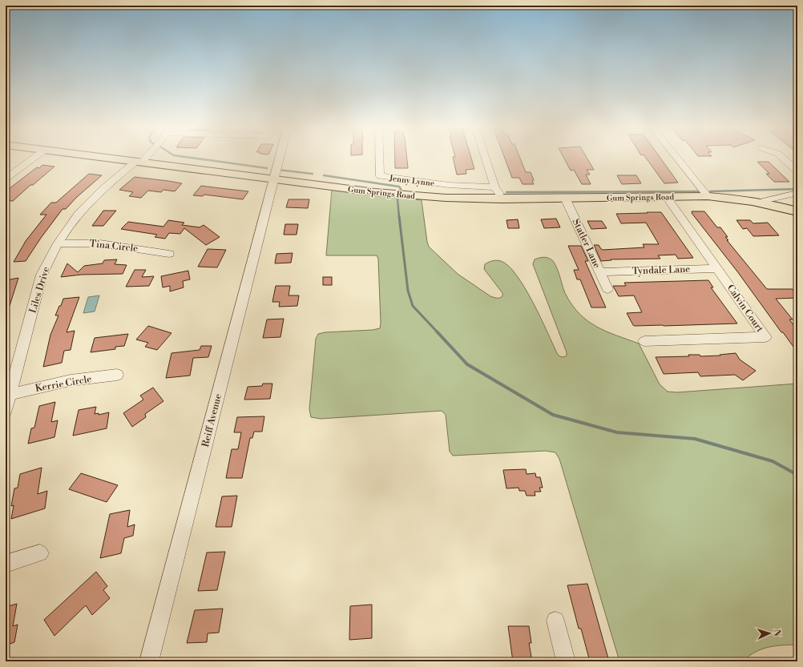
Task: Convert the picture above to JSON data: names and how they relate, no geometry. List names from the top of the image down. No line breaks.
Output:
{"streets":{"main road":["Gum Springs Road"],"street":["Jenny Lynne","Statler Lane","Tina Circle","Tyndale Lane","Liles Drive","Calvin Court","Kerrie Circle","Reiff Avenue"]},"crossings":[["Gum Springs Road","Statler Lane"],["Gum Springs Road","Liles Drive"],["Gum Springs Road","Calvin Court"],["Gum Springs Road","Reiff Avenue"],["Tina Circle","Liles Drive"],["Tyndale Lane","Calvin Court"],["Liles Drive","Kerrie Circle"]],"north":"right"}
